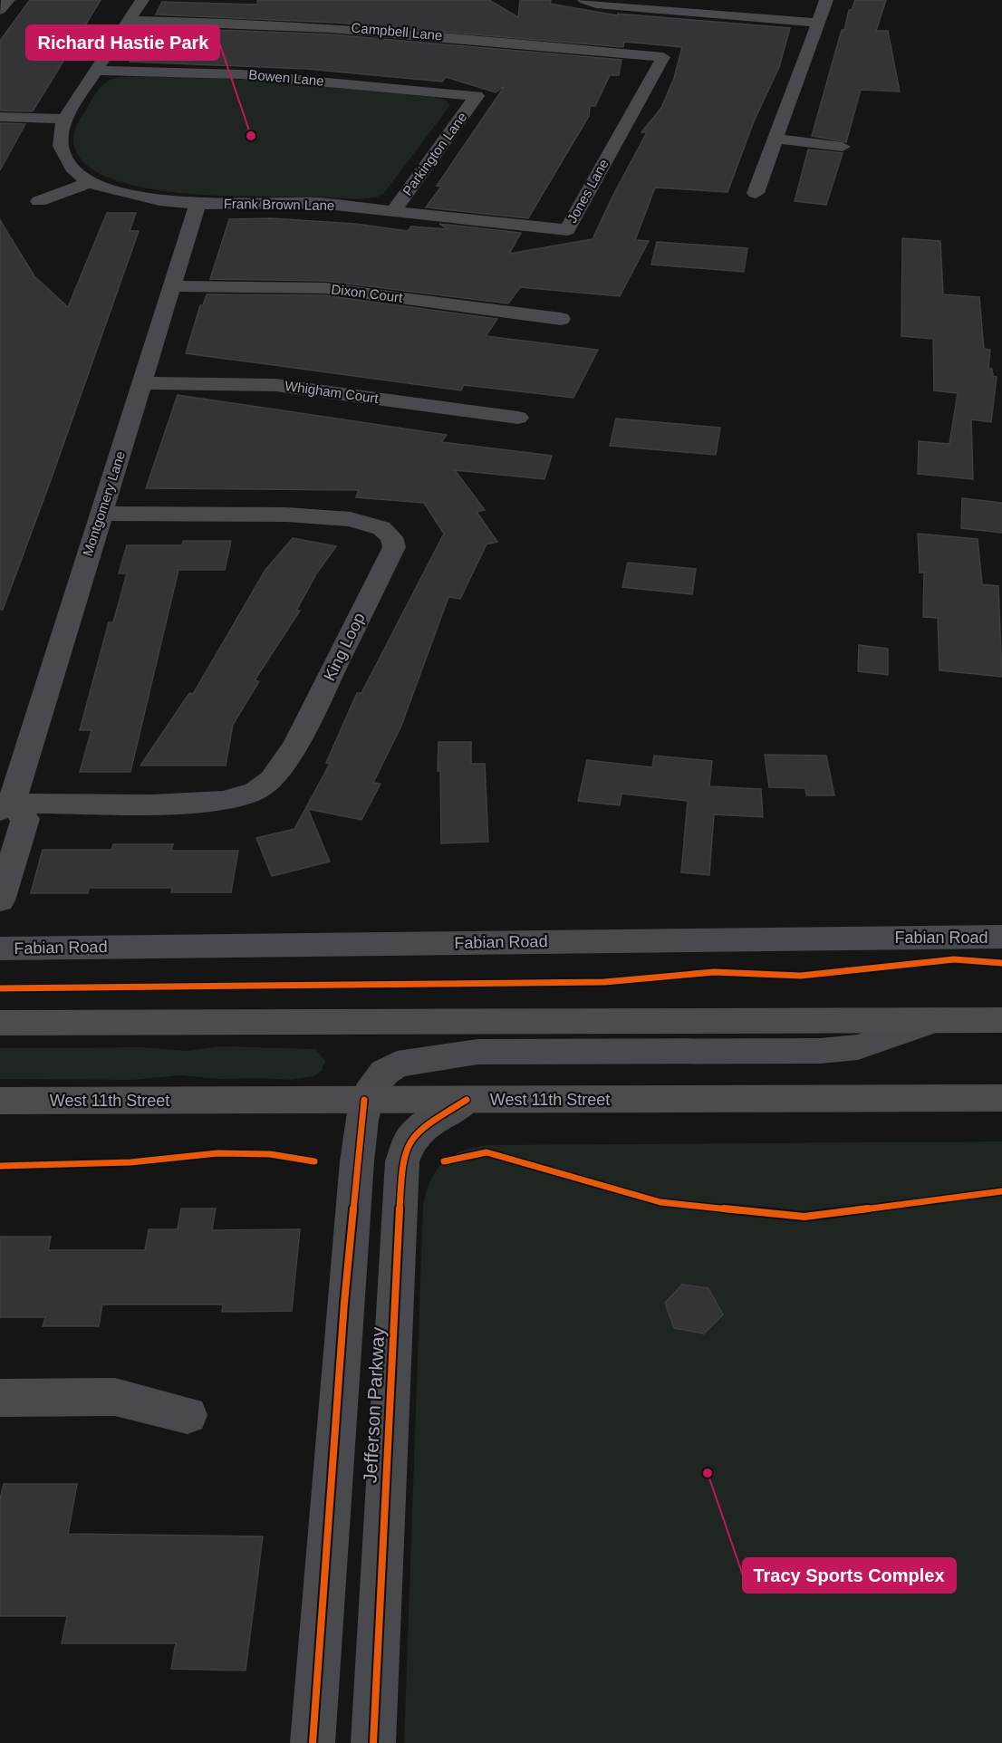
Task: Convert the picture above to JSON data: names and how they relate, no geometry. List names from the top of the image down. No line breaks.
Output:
{"streets":{"main road":["West 11th Street"],"street":["Campbell Lane","Bowen Lane","Parkington Lane","Jones Lane","Frank Brown Lane","Dixon Court","Whigham Court","Montgomery Lane","King Loop","Fabian Road","Jefferson Parkway"]},"crossings":[["Campbell Lane","Jones Lane"],["Bowen Lane","Parkington Lane"],["Parkington Lane","Jones Lane"],["Parkington Lane","Frank Brown Lane"],["Jones Lane","Frank Brown Lane"],["Frank Brown Lane","Montgomery Lane"],["Dixon Court","Montgomery Lane"],["Whigham Court","Montgomery Lane"],["Montgomery Lane","King Loop"],["West 11th Street","Jefferson Parkway"]],"places":["Richard Hastie Park","Tracy Sports Complex"]}
